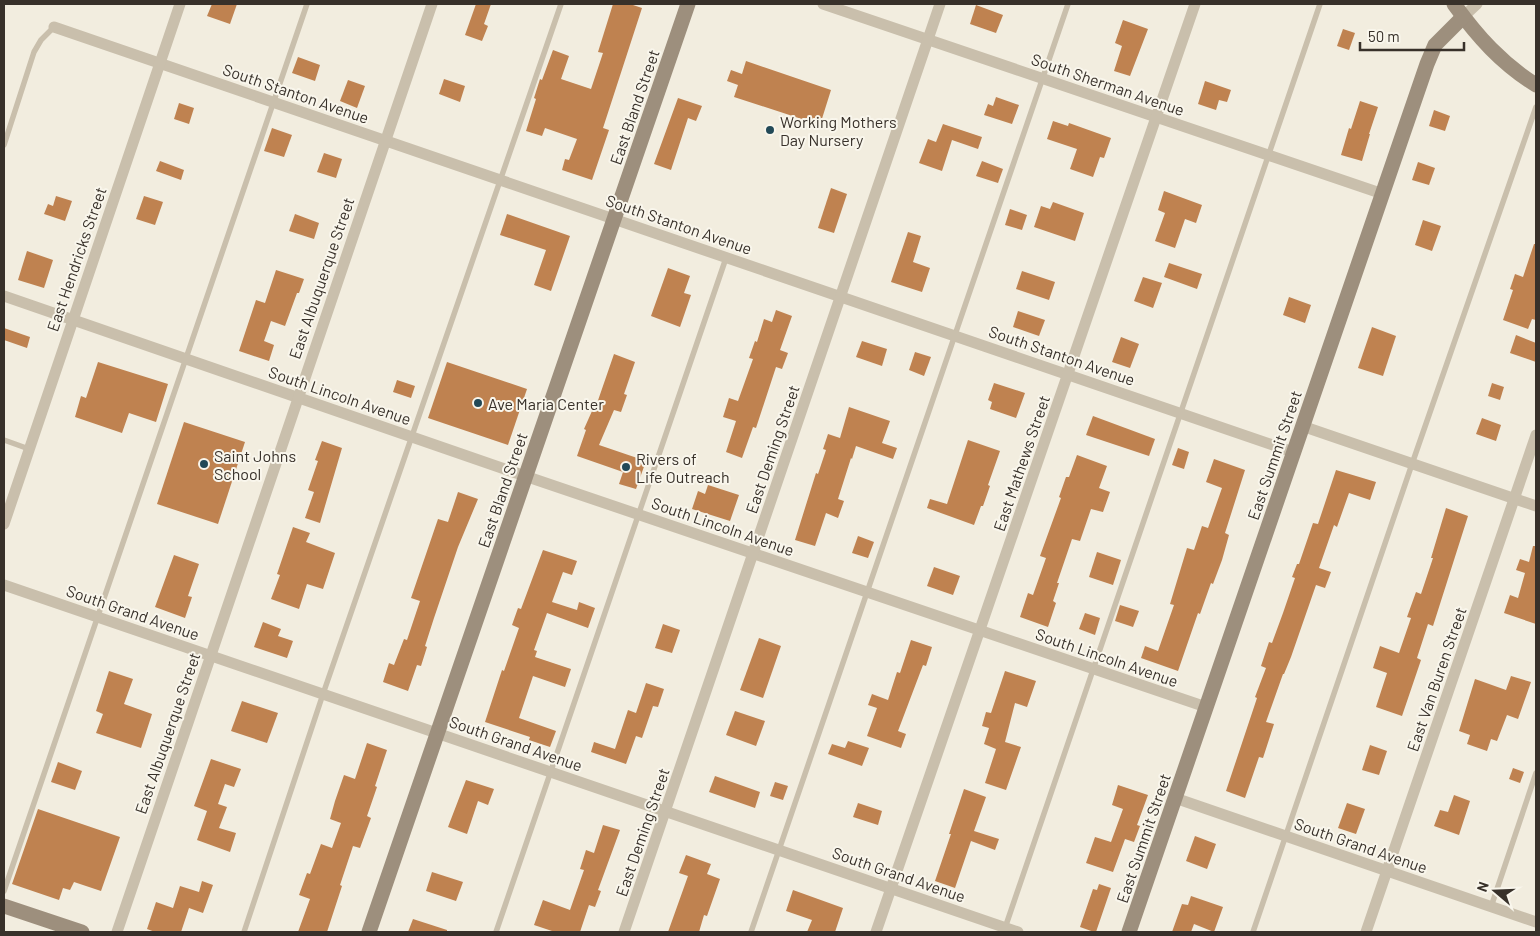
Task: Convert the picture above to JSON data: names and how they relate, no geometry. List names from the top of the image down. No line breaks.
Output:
{"streets":{"street":["South Sherman Avenue","South Stanton Avenue","East Bland Street","East Hendricks Street","East Albuquerque Street","South Lincoln Avenue","East Deming Street","East Summit Street","East Mathews Street","South Grand Avenue","East Van Buren Street"]},"crossings":[["South Sherman Avenue","East Deming Street"],["South Sherman Avenue","East Summit Street"],["South Sherman Avenue","East Mathews Street"],["South Stanton Avenue","East Bland Street"],["South Stanton Avenue","East Hendricks Street"],["South Stanton Avenue","East Albuquerque Street"],["South Stanton Avenue","East Deming Street"],["South Stanton Avenue","East Summit Street"],["South Stanton Avenue","East Mathews Street"],["East Bland Street","South Lincoln Avenue"],["East Bland Street","South Grand Avenue"],["East Hendricks Street","South Lincoln Avenue"],["East Albuquerque Street","South Lincoln Avenue"],["East Albuquerque Street","South Grand Avenue"],["South Lincoln Avenue","East Deming Street"],["South Lincoln Avenue","East Summit Street"],["South Lincoln Avenue","East Mathews Street"],["East Deming Street","South Grand Avenue"],["East Summit Street","South Grand Avenue"],["East Mathews Street","South Grand Avenue"],["South Grand Avenue","East Van Buren Street"]],"places":["Working Mothers Day Nursery","Ave Maria Center","Saint Johns School","Rivers of Life Outreach"],"scale_bar":"50 m","north":"left"}
